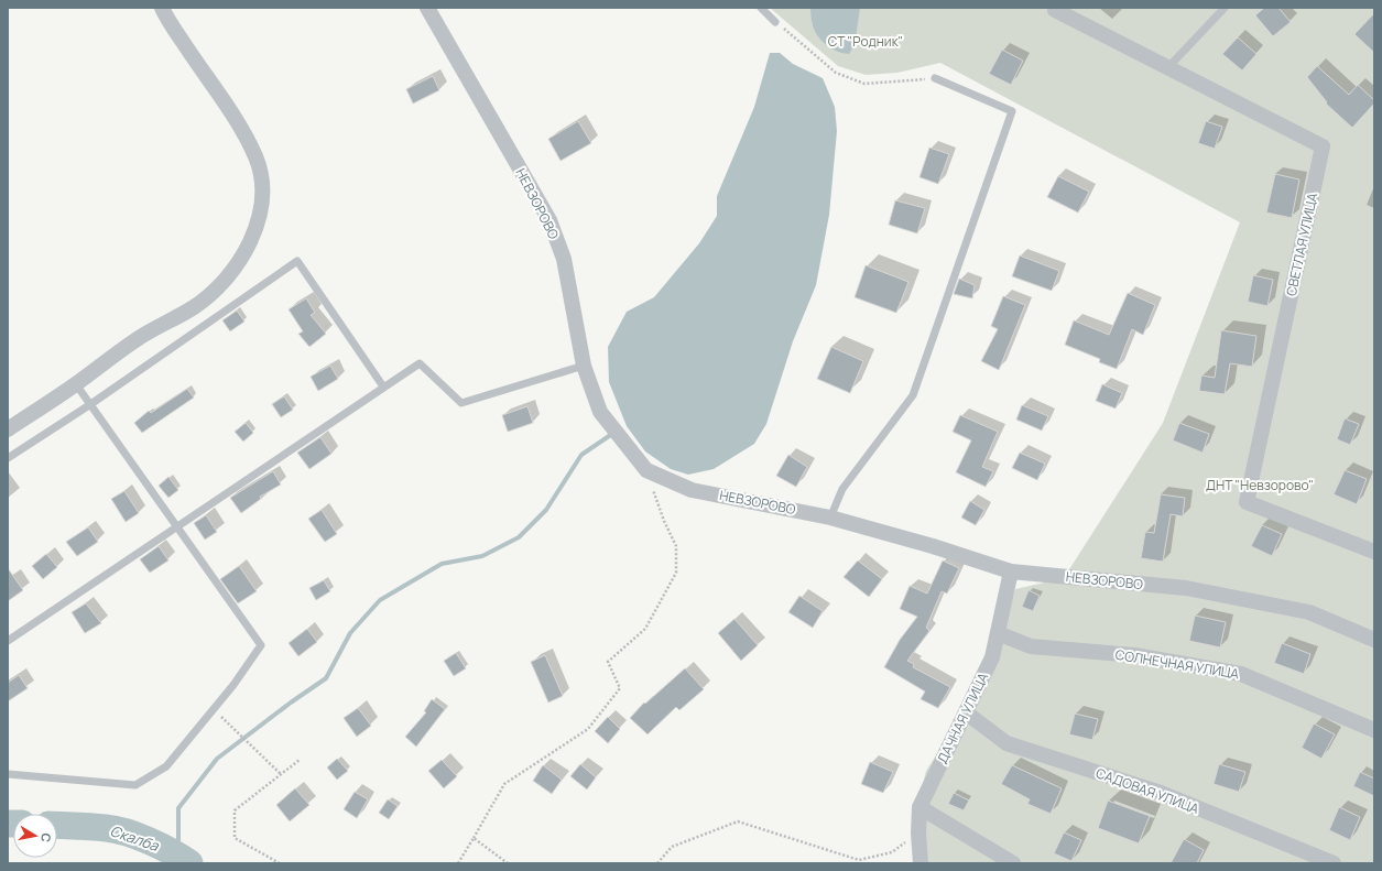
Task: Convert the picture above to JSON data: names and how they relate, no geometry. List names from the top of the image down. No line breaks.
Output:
{"streets":{"street":["НЕВЗОРОВО","СВЕТЛАЯ УЛИЦА","СОЛНЕЧНАЯ УЛИЦА","ДАЧНАЯ УЛИЦА","САДОВАЯ УЛИЦА"]},"crossings":[["НЕВЗОРОВО","ДАЧНАЯ УЛИЦА"],["СОЛНЕЧНАЯ УЛИЦА","ДАЧНАЯ УЛИЦА"],["ДАЧНАЯ УЛИЦА","САДОВАЯ УЛИЦА"]],"water":["Скалба"],"parks":["СТ \"Родник\"","ДНТ \"Невзорово\""],"north":"right"}
